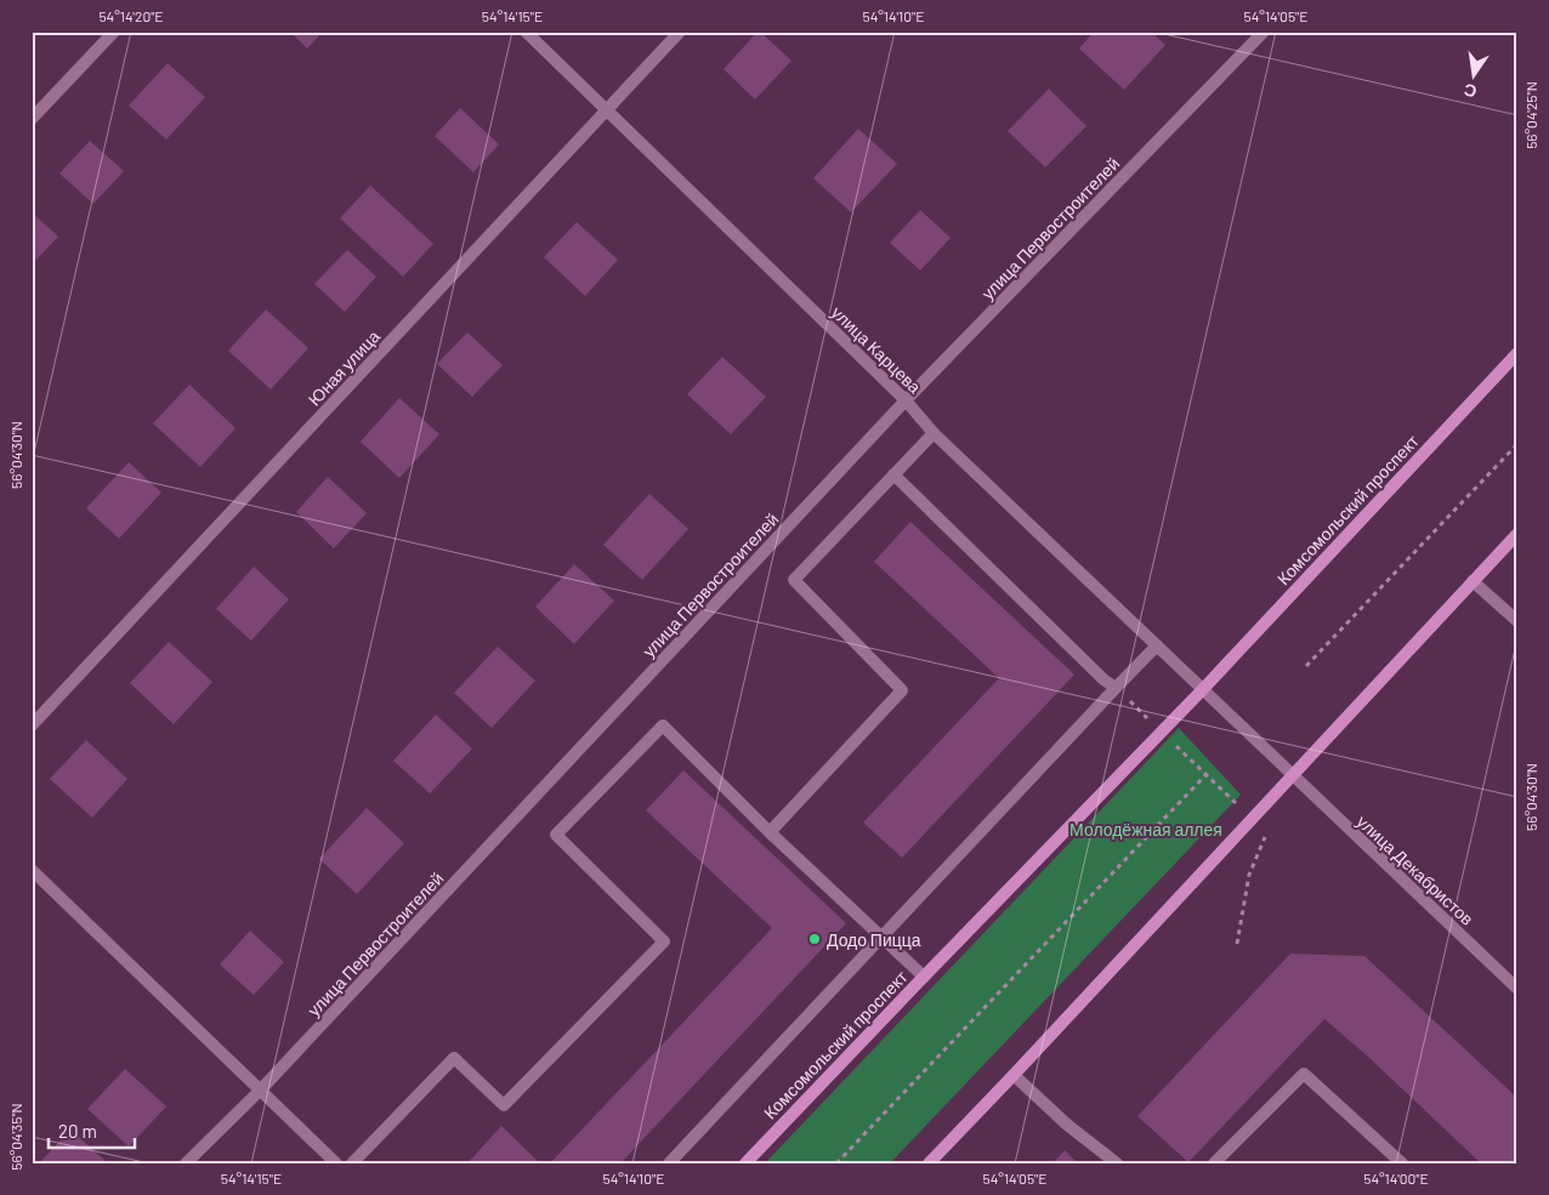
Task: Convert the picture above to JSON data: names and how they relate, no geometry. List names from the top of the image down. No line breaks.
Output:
{"streets":{"main road":["Комсомольский проспект"],"street":["улица Первостроителей","улица Карцева","Юная улица","улица Декабристов"]},"crossings":[["улица Первостроителей","улица Карцева"],["улица Карцева","Юная улица"],["улица Карцева","Комсомольский проспект"]],"parks":["Молодёжная аллея"],"places":["Додо Пицца"],"scale_bar":"20 m","north":"bottom","coordinates":["54°14'20\"E","54°14'15\"E","54°14'10\"E","54°14'05\"E","56°04'25\"N","56°04'30\"N","56°04'35\"N","54°14'00\"E"]}
